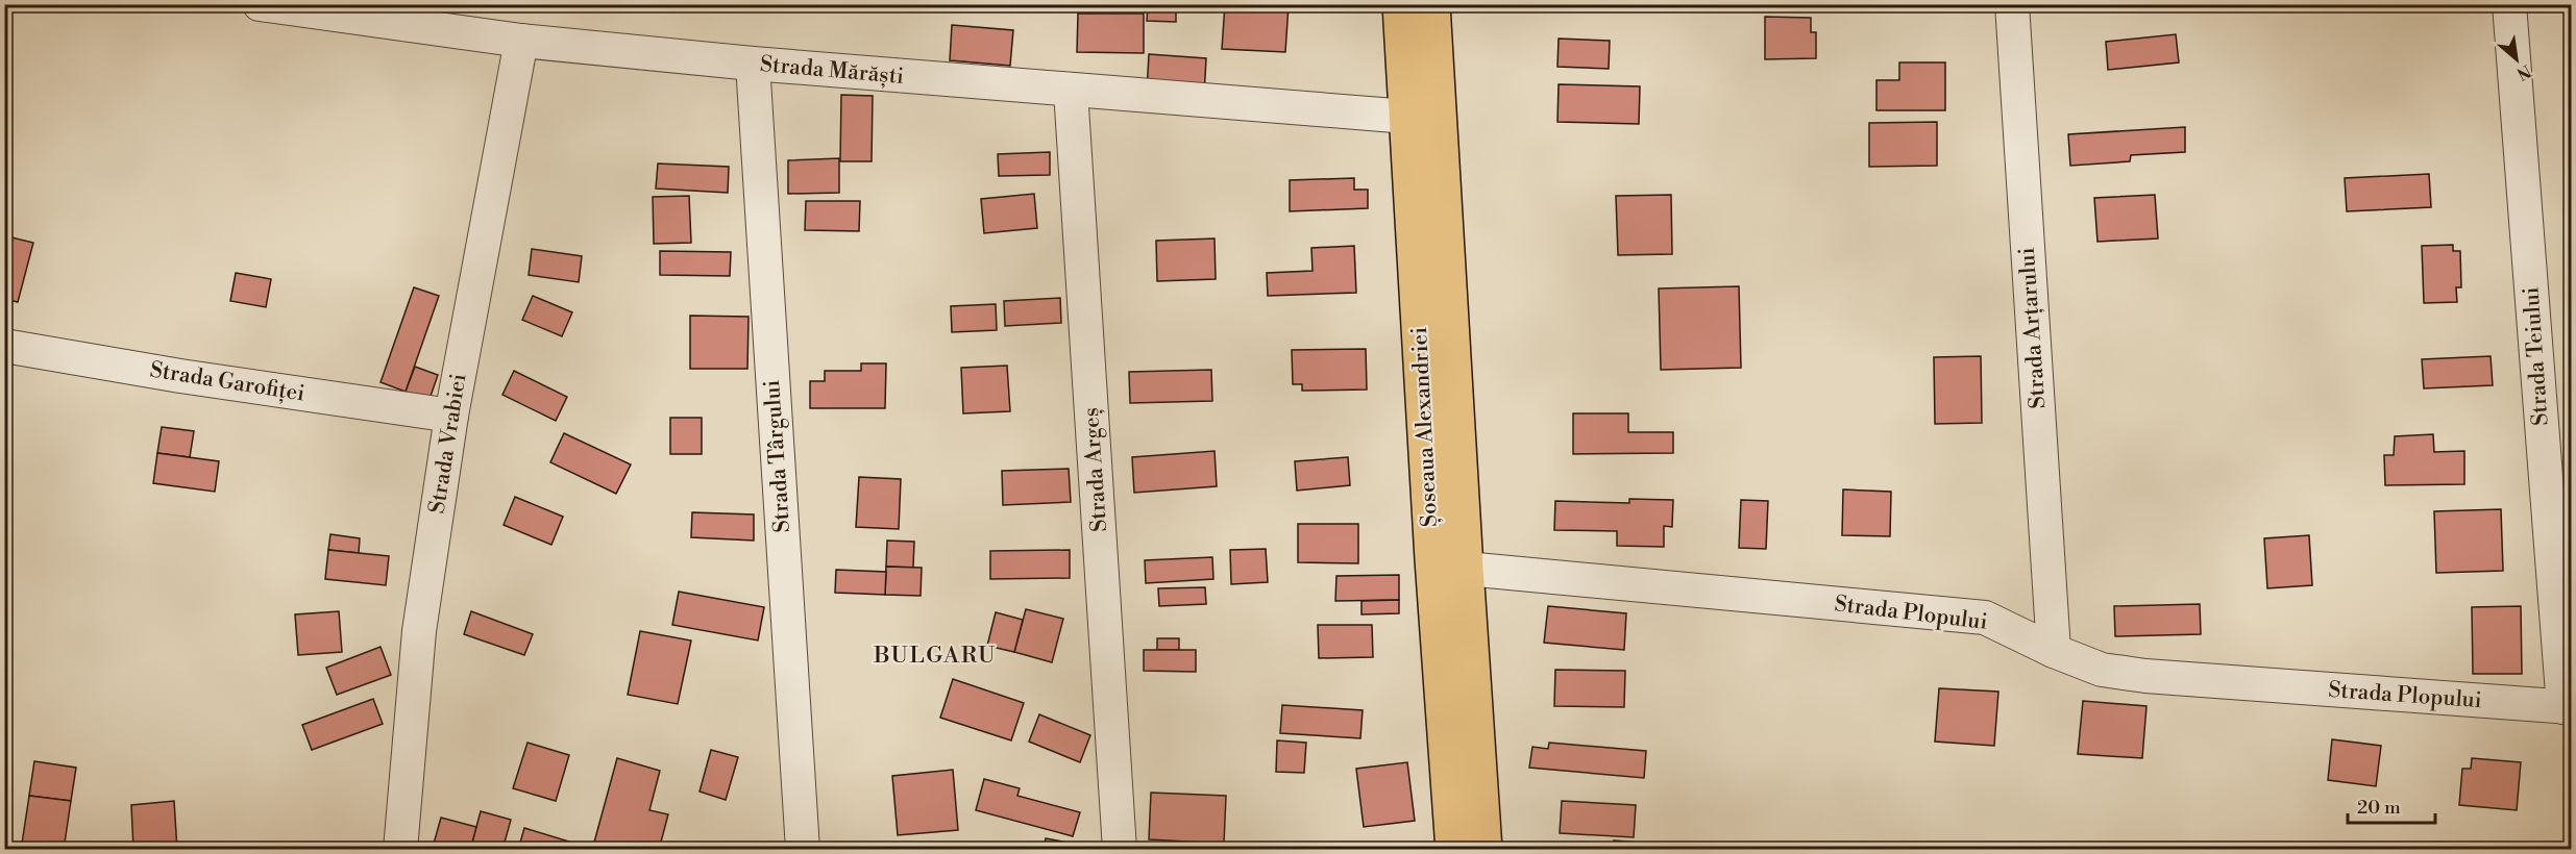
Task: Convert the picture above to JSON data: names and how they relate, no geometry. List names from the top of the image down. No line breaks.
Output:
{"streets":{"highway":["Șoseaua Alexandriei"],"street":["Strada Mărăști","Strada Arțarului","Strada Teiului","Strada Garofiței","Strada Vrabiei","Strada Târgului","Strada Argeș","Strada Plopului"]},"crossings":[["Strada Mărăști","Șoseaua Alexandriei"],["Strada Mărăști","Strada Vrabiei"],["Strada Mărăști","Strada Târgului"],["Strada Mărăști","Strada Argeș"],["Strada Arțarului","Strada Plopului"],["Strada Teiului","Strada Plopului"],["Strada Garofiței","Strada Vrabiei"],["Șoseaua Alexandriei","Strada Plopului"]],"districts":["BULGARU"],"scale_bar":"20 m","north":"bottom right"}
